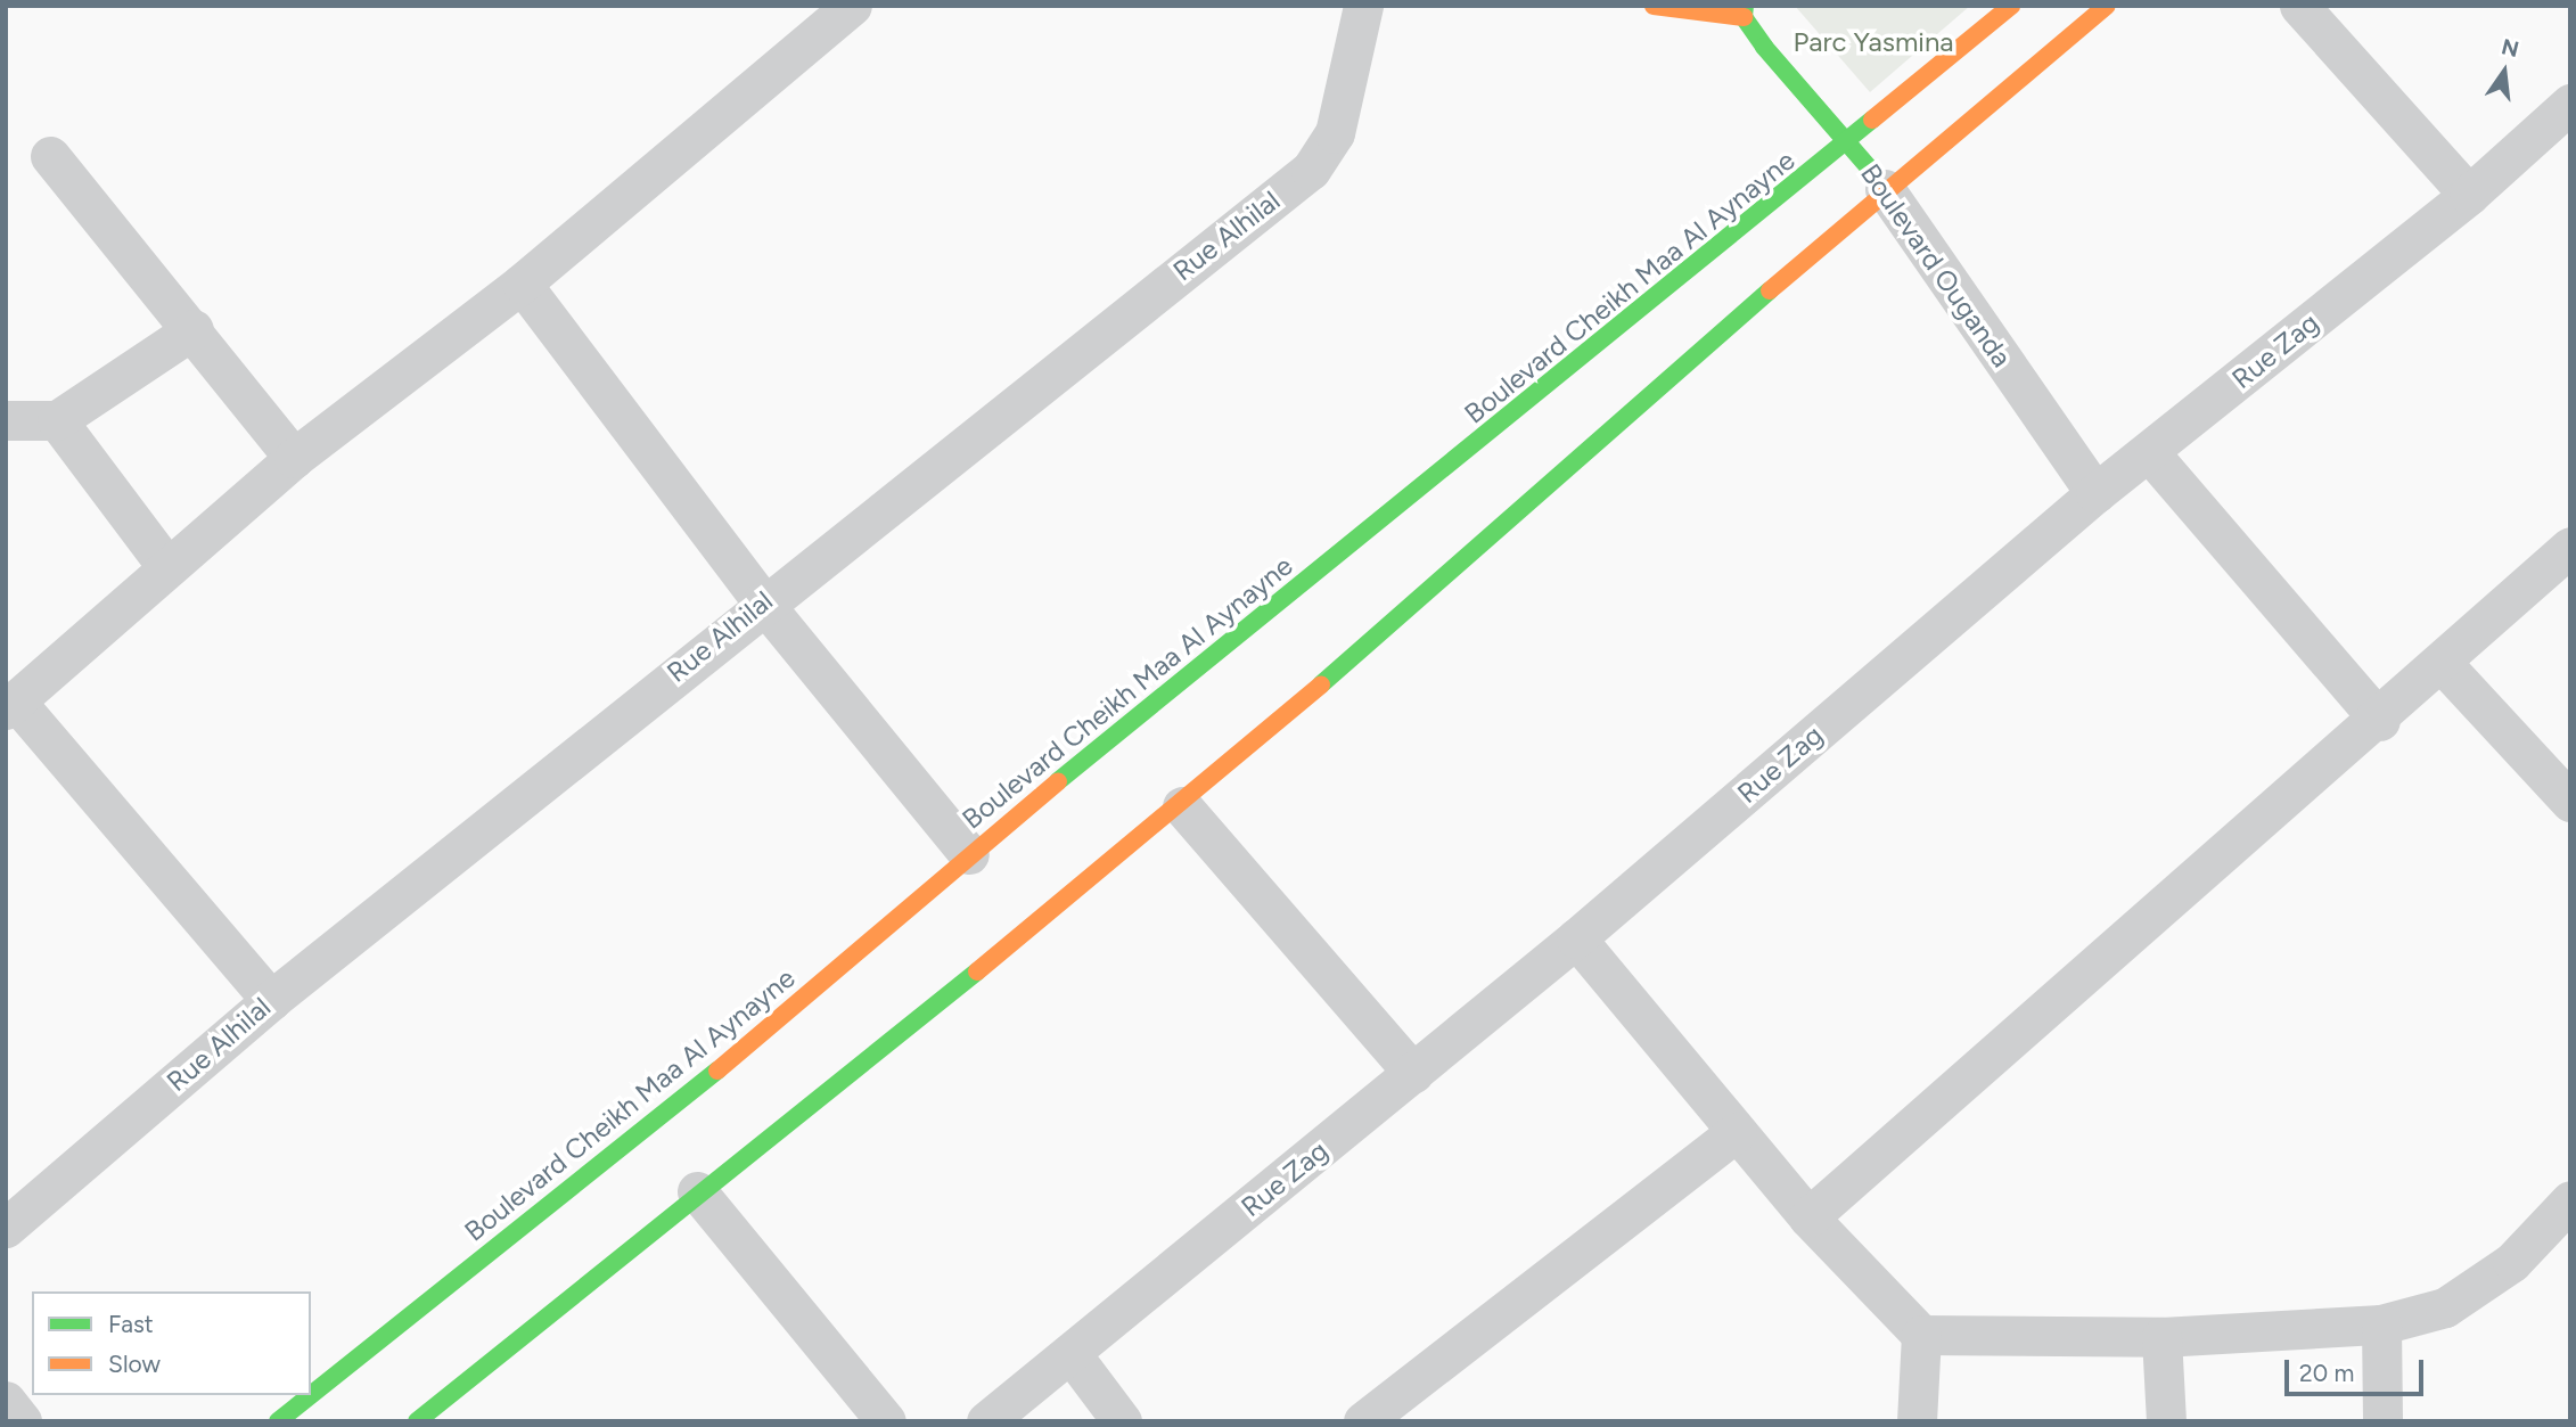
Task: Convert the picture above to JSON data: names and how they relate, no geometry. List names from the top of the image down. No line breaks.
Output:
{"streets":{"main road":["Boulevard Ouganda","Boulevard Cheikh Maa Al Aynayne"],"street":["Rue Alhilal","Rue Zag"]},"crossings":[["Boulevard Ouganda","Boulevard Cheikh Maa Al Aynayne"],["Boulevard Ouganda","Rue Zag"]],"parks":["Parc Yasmina"],"legend":["Fast","Slow"],"scale_bar":"20 m","north":"top"}
